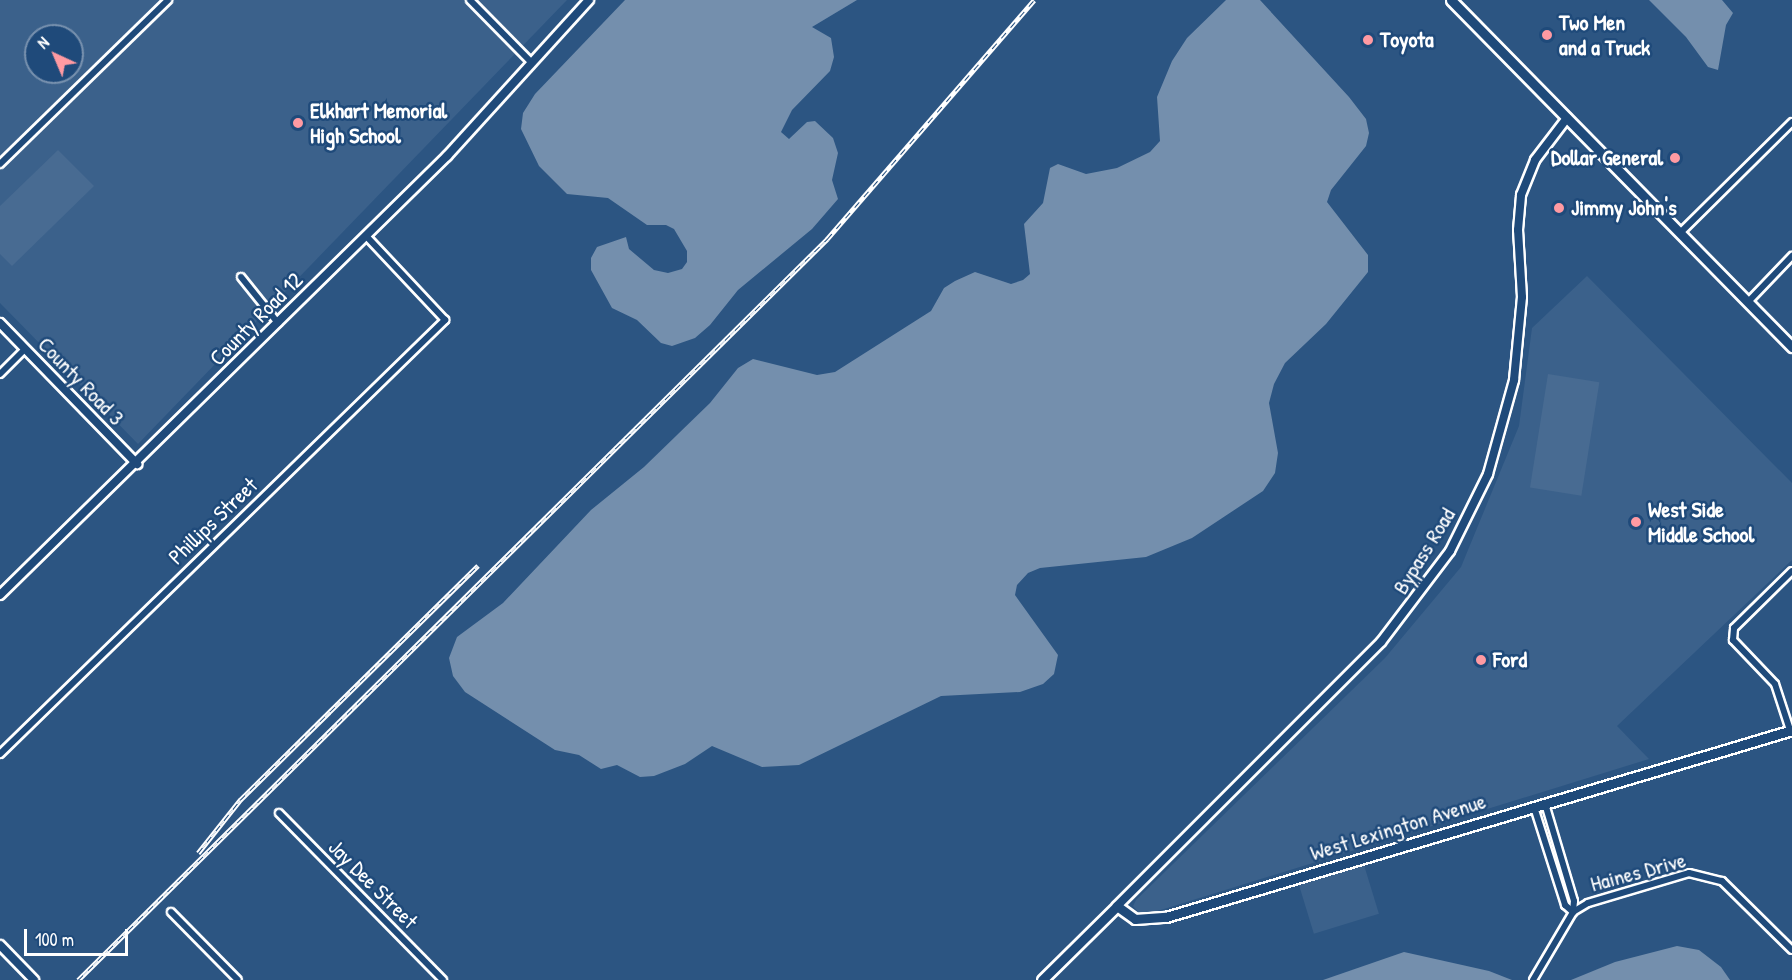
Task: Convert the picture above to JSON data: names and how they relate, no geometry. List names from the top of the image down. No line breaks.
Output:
{"streets":{"main road":["County Road 12","Bypass Road","West Lexington Avenue"],"street":["County Road 3","Phillips Street","Haines Drive","Jay Dee Street"]},"crossings":[["County Road 12","County Road 3"],["County Road 12","Phillips Street"],["Bypass Road","West Lexington Avenue"],["West Lexington Avenue","Haines Drive"]],"places":["Two Men and a Truck","Toyota","Elkhart Memorial High School","Dollar General","Jimmy John's","West Side Middle School","Ford"],"scale_bar":"100 m","north":"top left"}
